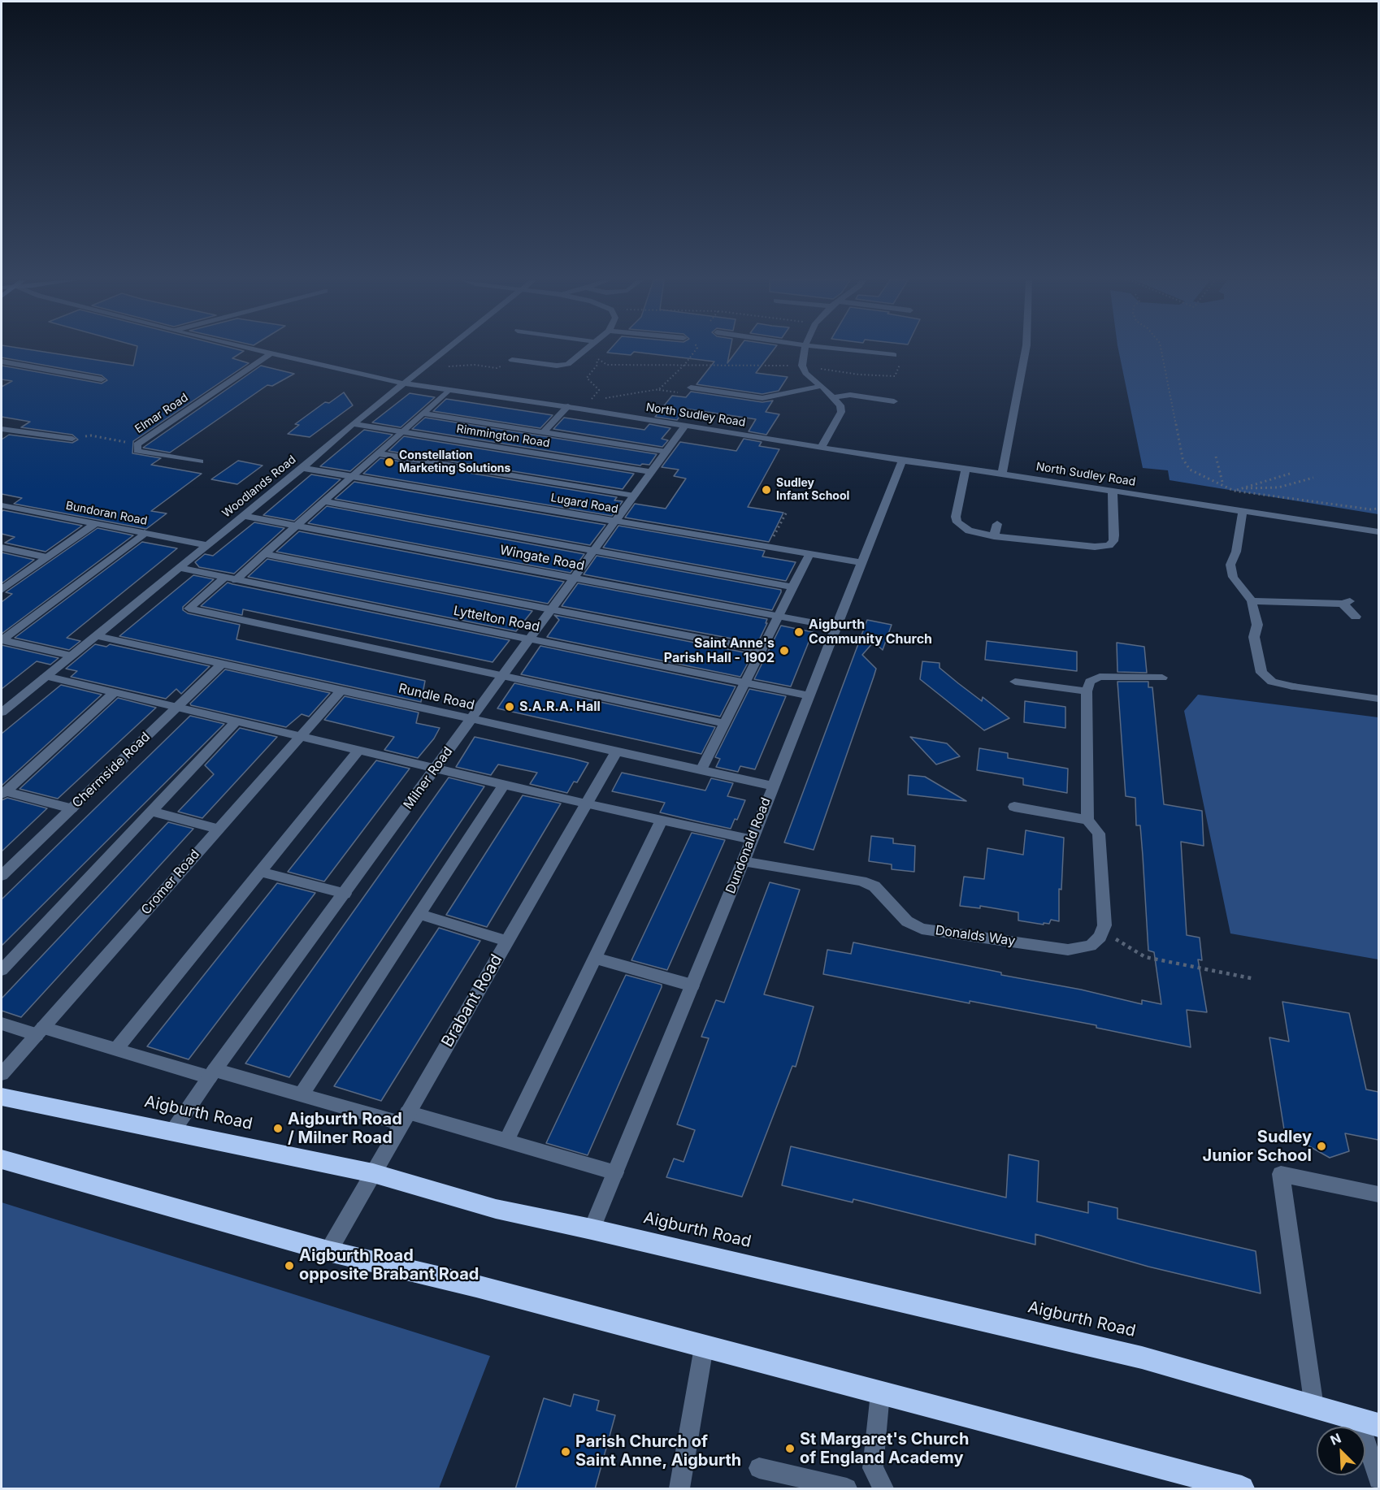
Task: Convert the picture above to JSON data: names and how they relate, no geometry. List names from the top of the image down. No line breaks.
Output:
{"streets":{"highway":["Aigburth Road"],"street":["Elmar Road","North Sudley Road","Rimmington Road","Woodlands Road","Lugard Road","Bundoran Road","Wingate Road","Lyttelton Road","Rundle Road","Chermside Road","Milner Road","Dundonald Road","Cromer Road","Donalds Way","Brabant Road"]},"crossings":[["Elmar Road","North Sudley Road"],["North Sudley Road","Woodlands Road"],["North Sudley Road","Milner Road"],["North Sudley Road","Dundonald Road"],["Rimmington Road","Woodlands Road"],["Rimmington Road","Milner Road"],["Woodlands Road","Lugard Road"],["Woodlands Road","Bundoran Road"],["Woodlands Road","Wingate Road"],["Woodlands Road","Lyttelton Road"],["Woodlands Road","Rundle Road"],["Lugard Road","Milner Road"],["Lugard Road","Dundonald Road"],["Wingate Road","Milner Road"],["Wingate Road","Dundonald Road"],["Lyttelton Road","Milner Road"],["Lyttelton Road","Dundonald Road"],["Rundle Road","Chermside Road"],["Rundle Road","Milner Road"],["Rundle Road","Dundonald Road"],["Rundle Road","Cromer Road"],["Rundle Road","Brabant Road"],["Milner Road","Aigburth Road"],["Dundonald Road","Donalds Way"],["Dundonald Road","Aigburth Road"],["Brabant Road","Aigburth Road"]],"places":["Constellation Marketing Solutions","Sudley Infant School","Aigburth Community Church","Saint Anne's Parish Hall - 1902","S.A.R.A. Hall","Aigburth Road / Milner Road","Sudley Junior School","Aigburth Road opposite Brabant Road","St Margaret's Church of England Academy","Parish Church of Saint Anne, Aigburth"],"north":"top left"}
